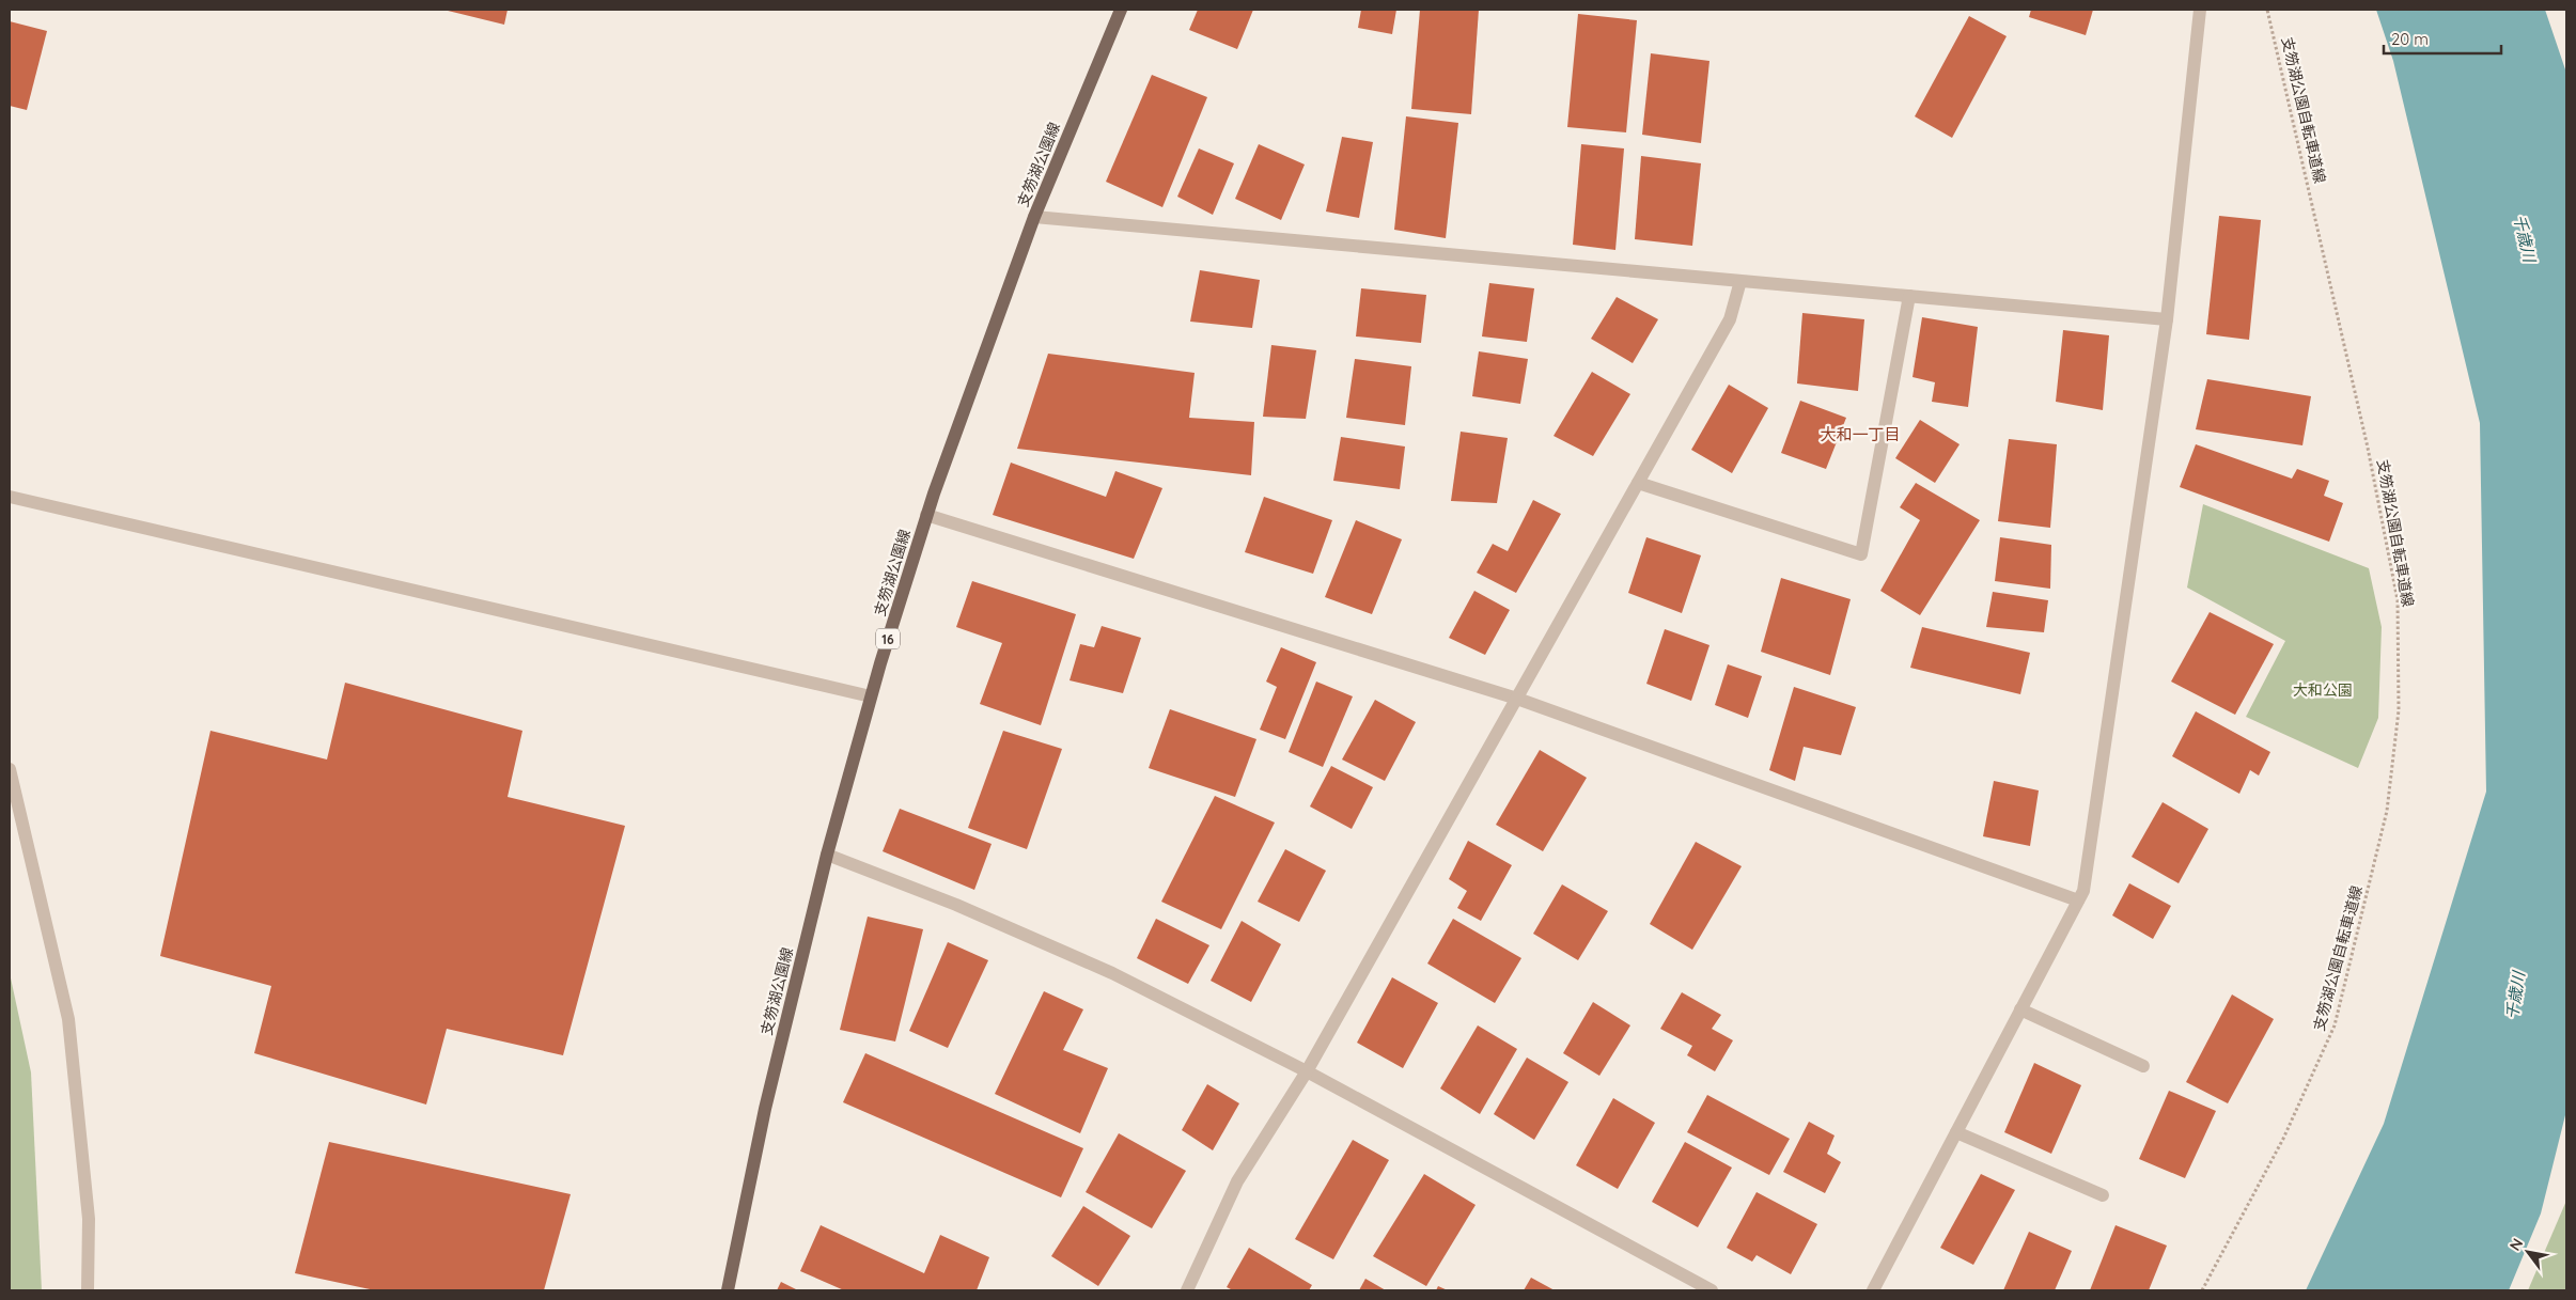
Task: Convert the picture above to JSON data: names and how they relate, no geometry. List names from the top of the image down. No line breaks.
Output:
{"streets":{"main road":["支笏湖公園線","16"],"path":["支笏湖公園自転車道線"]},"districts":["大和一丁目"],"water":["千歳川"],"parks":["大和公園"],"scale_bar":"20 m","north":"top left"}
